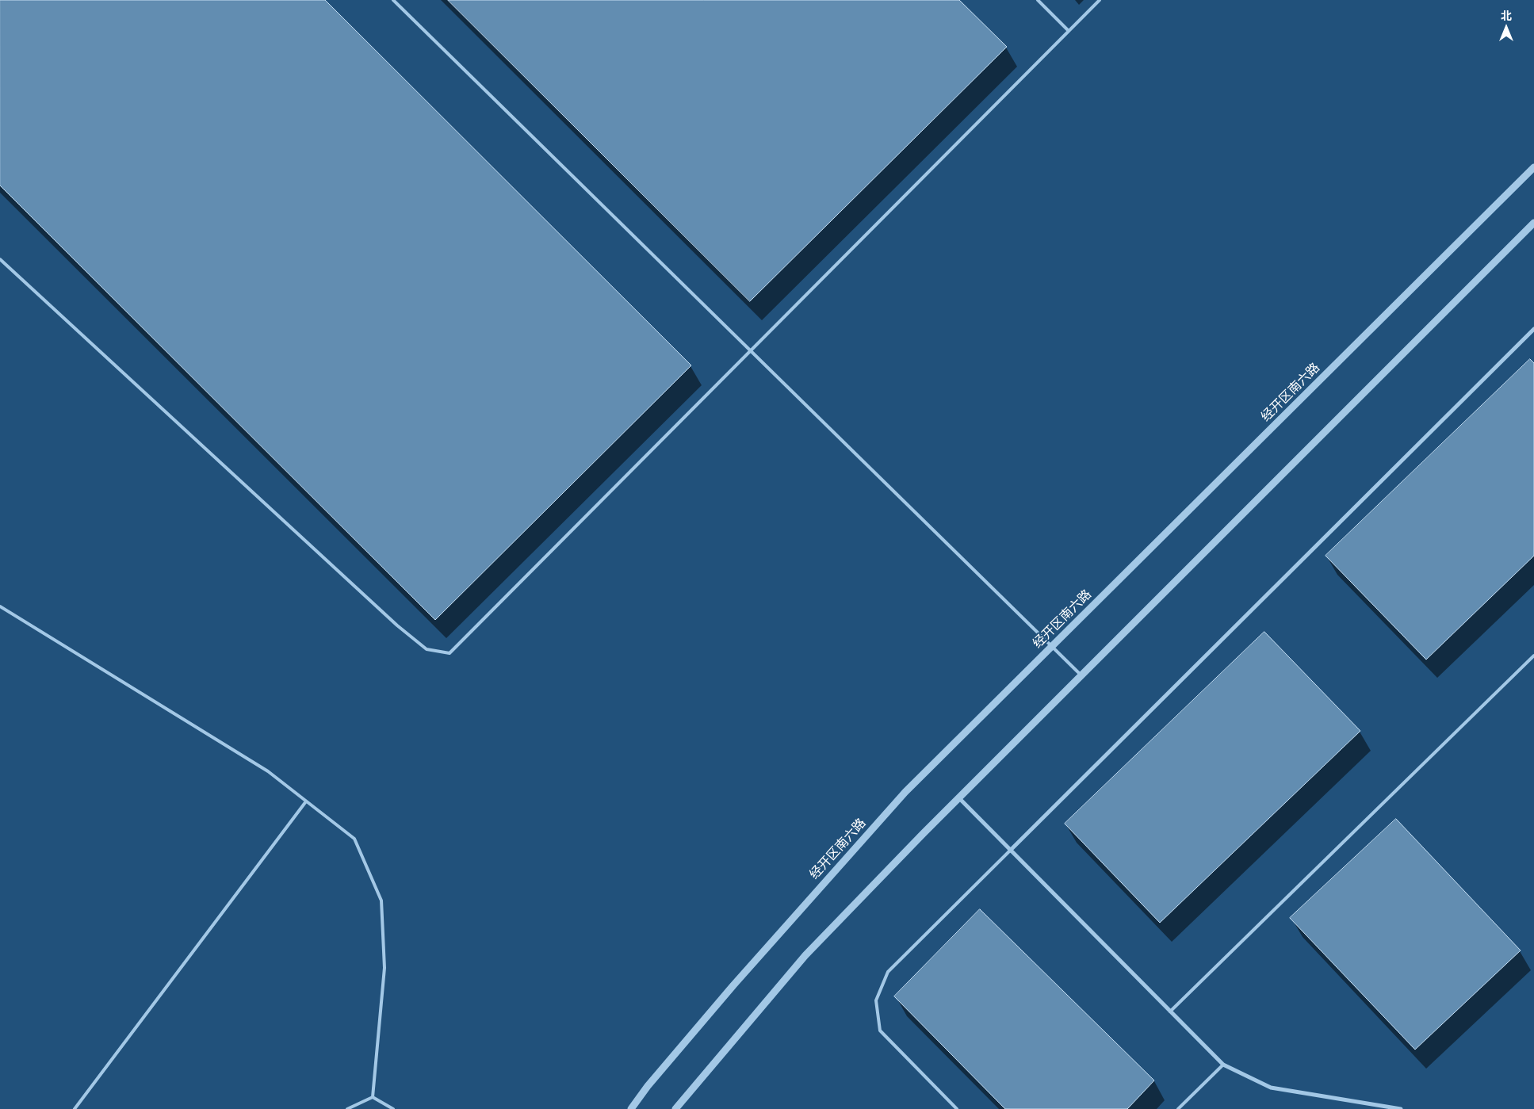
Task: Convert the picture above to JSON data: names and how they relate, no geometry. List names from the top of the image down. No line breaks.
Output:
{"streets":{"street":["经开区南六路"]},"north":"top"}
